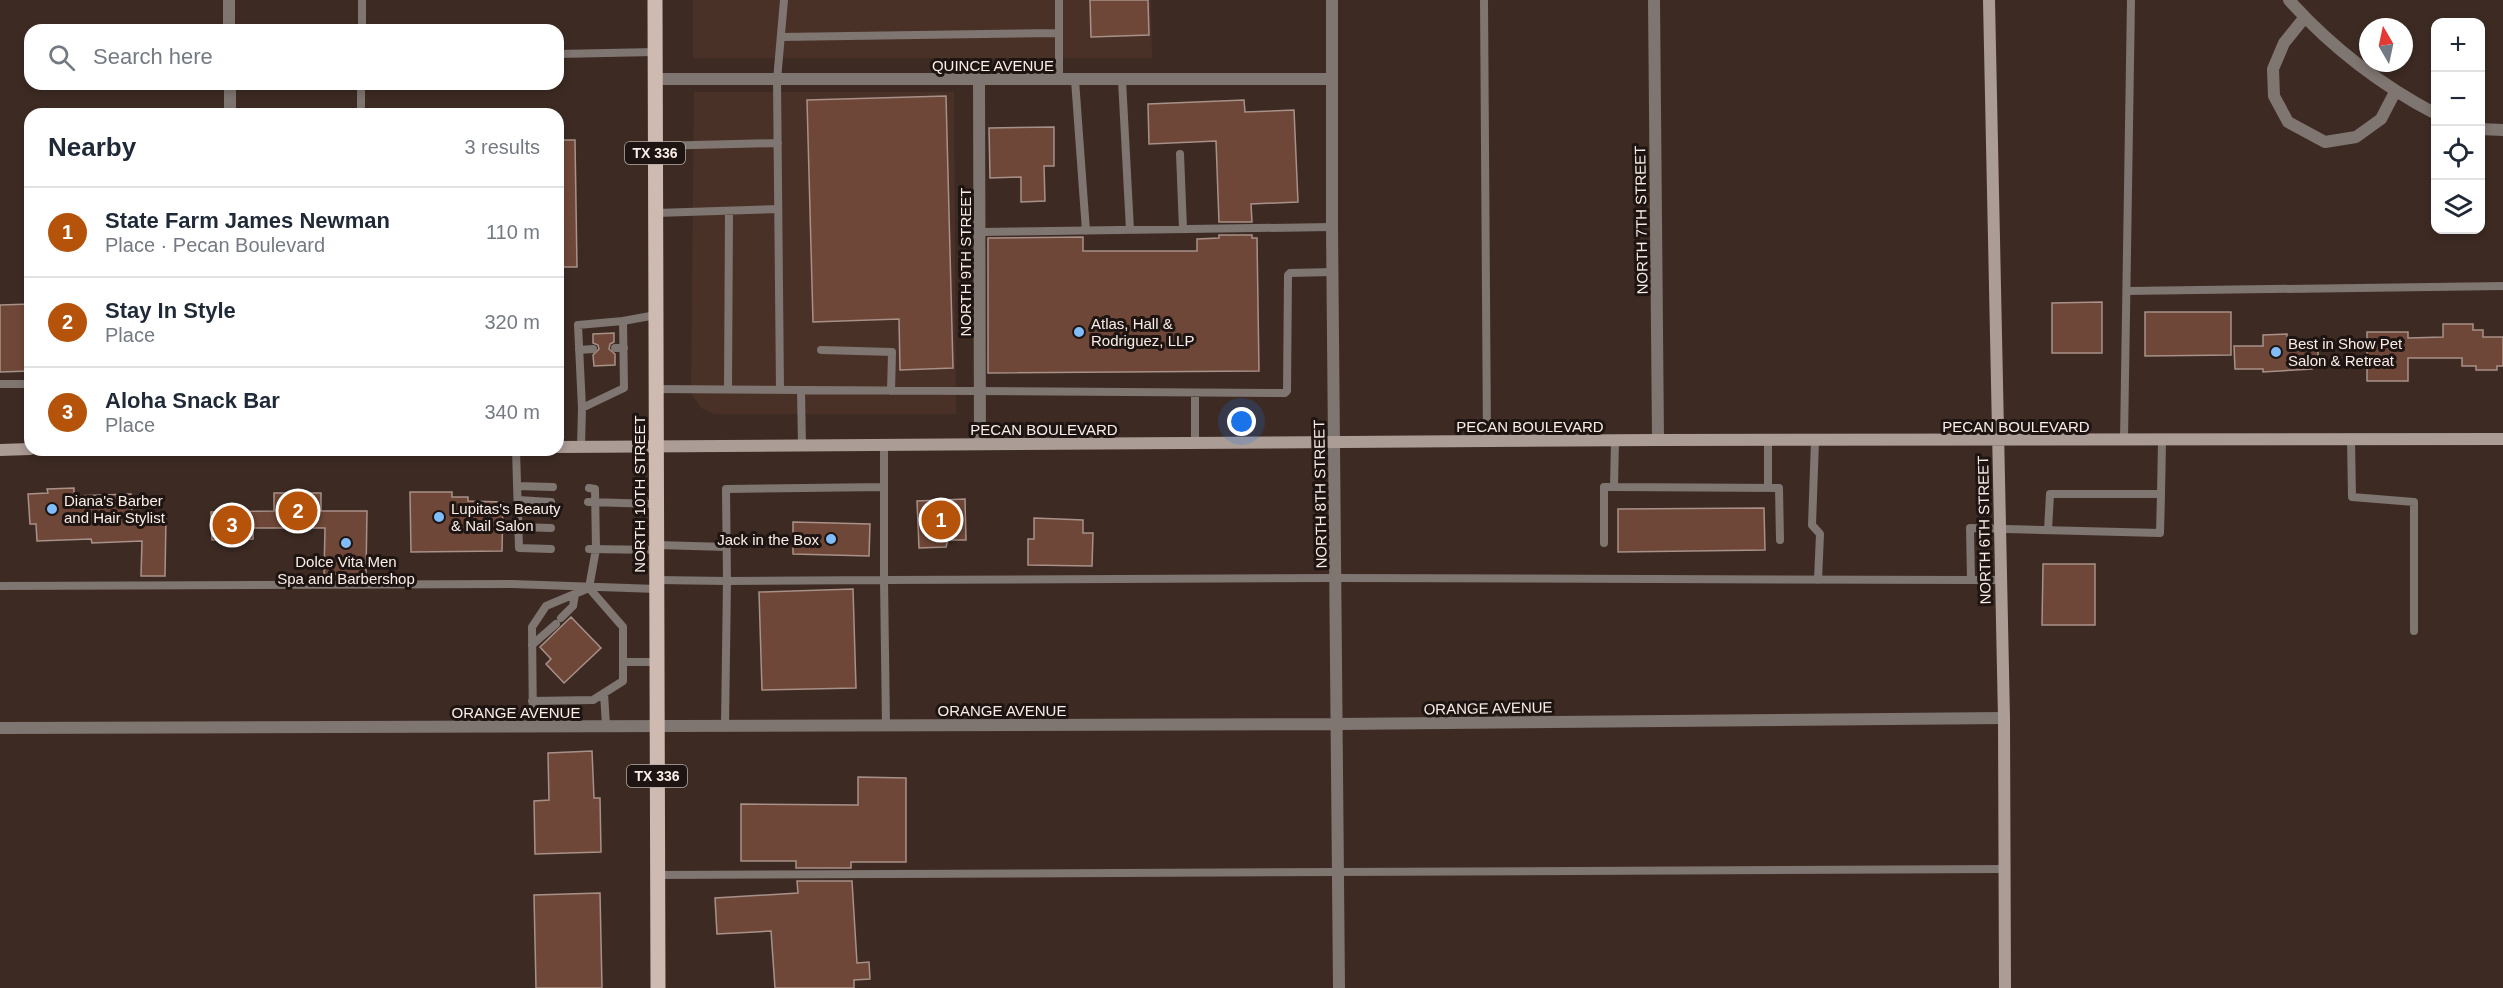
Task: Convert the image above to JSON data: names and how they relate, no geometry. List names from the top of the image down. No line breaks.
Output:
{"streets":{"main road":["TX 336","PECAN BOULEVARD","NORTH 10TH STREET","NORTH 6TH STREET"],"street":["QUINCE AVENUE","NORTH 7TH STREET","NORTH 9TH STREET","NORTH 8TH STREET","ORANGE AVENUE"]},"crossings":[["QUINCE AVENUE","NORTH 9TH STREET"],["QUINCE AVENUE","NORTH 10TH STREET"],["QUINCE AVENUE","NORTH 8TH STREET"],["NORTH 7TH STREET","PECAN BOULEVARD"],["NORTH 9TH STREET","PECAN BOULEVARD"],["PECAN BOULEVARD","NORTH 10TH STREET"],["PECAN BOULEVARD","NORTH 8TH STREET"],["PECAN BOULEVARD","NORTH 6TH STREET"],["NORTH 10TH STREET","ORANGE AVENUE"],["NORTH 8TH STREET","ORANGE AVENUE"],["NORTH 6TH STREET","ORANGE AVENUE"]],"places":["Atlas, Hall & Rodriguez, LLP","Best in Show Pet Salon & Retreat","Diana's Barber and Hair Stylist","Lupitas's Beauty & Nail Salon","Jack in the Box","Dolce Vita Men Spa and Barbershop"],"north":"top","page":{"map_buttons":["+","−"],"search":"Search here","heading":["Nearby","3 results"],"list":[{"mark":"1","name":"State Farm James Newman","note":"Place · Pecan Boulevard","value":"110 m"},{"mark":"2","name":"Stay In Style","note":"Place","value":"320 m"},{"mark":"3","name":"Aloha Snack Bar","note":"Place","value":"340 m"}],"pins":["2","1","3"]}}
